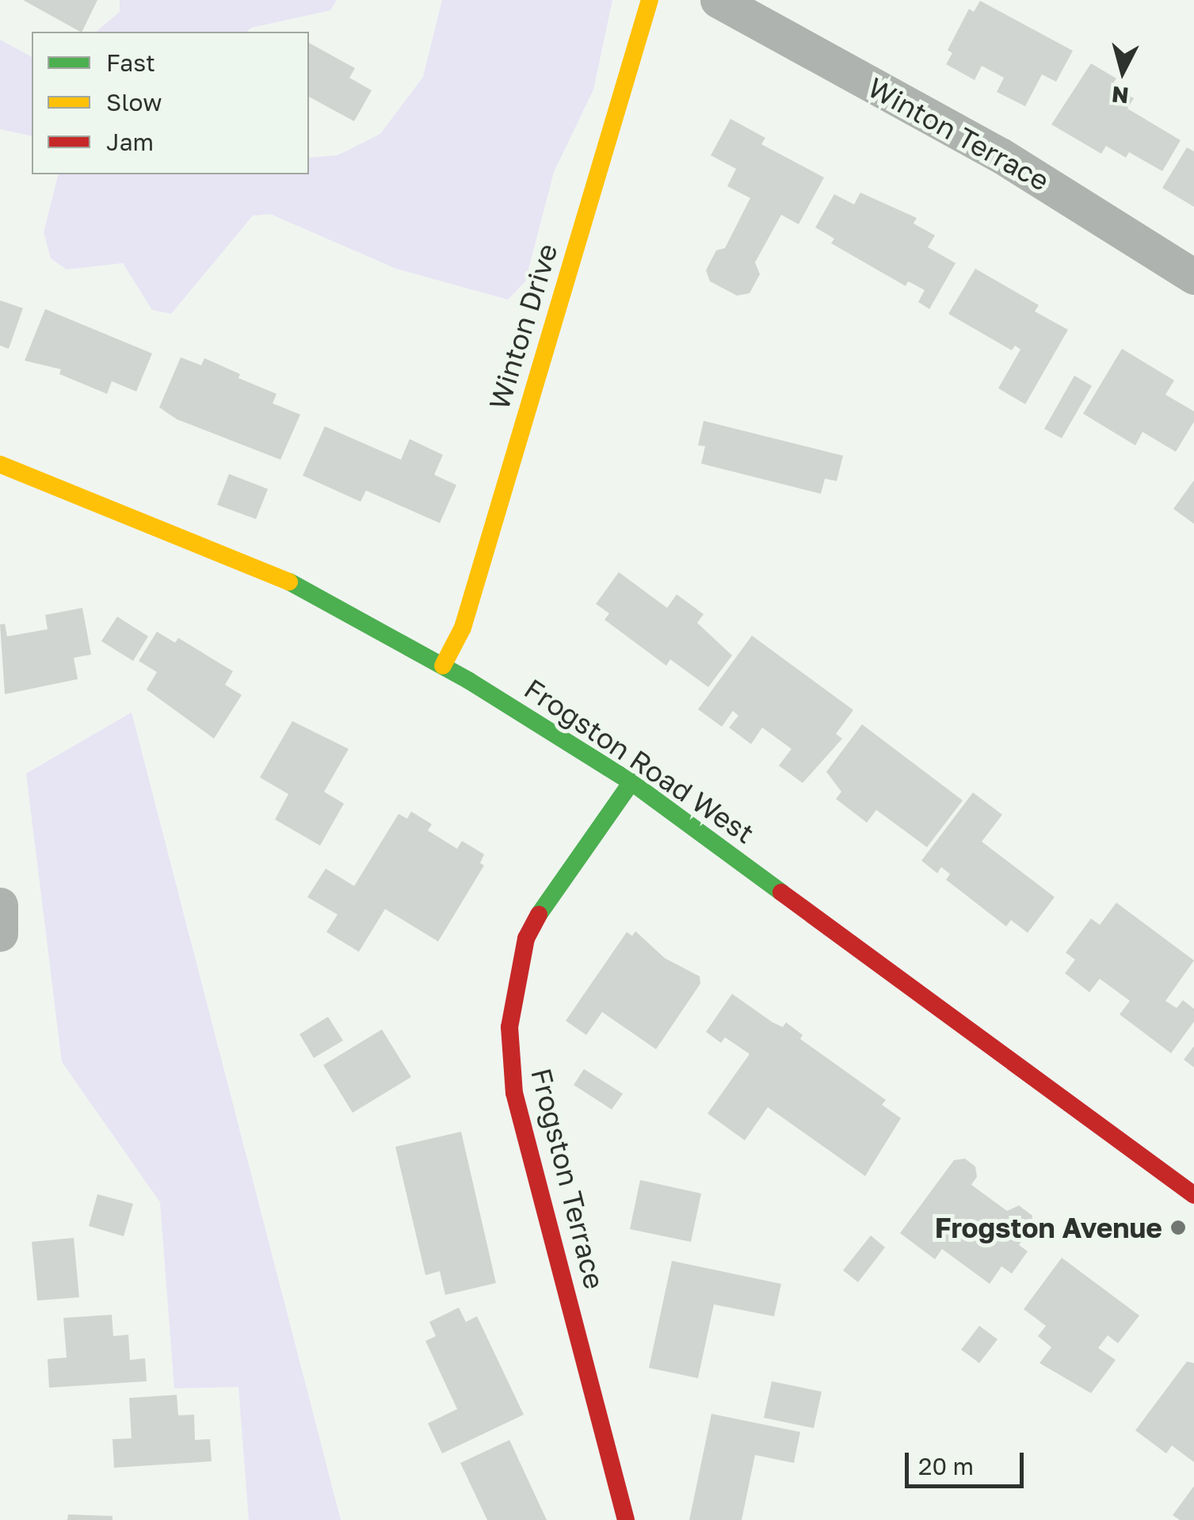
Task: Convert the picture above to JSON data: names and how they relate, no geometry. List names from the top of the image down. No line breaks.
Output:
{"streets":{"street":["Winton Terrace","Winton Drive","Frogston Road West","Frogston Terrace"]},"crossings":[["Winton Drive","Frogston Road West"],["Frogston Road West","Frogston Terrace"]],"places":["Frogston Avenue"],"legend":["Fast","Slow","Jam"],"scale_bar":"20 m","north":"bottom"}
